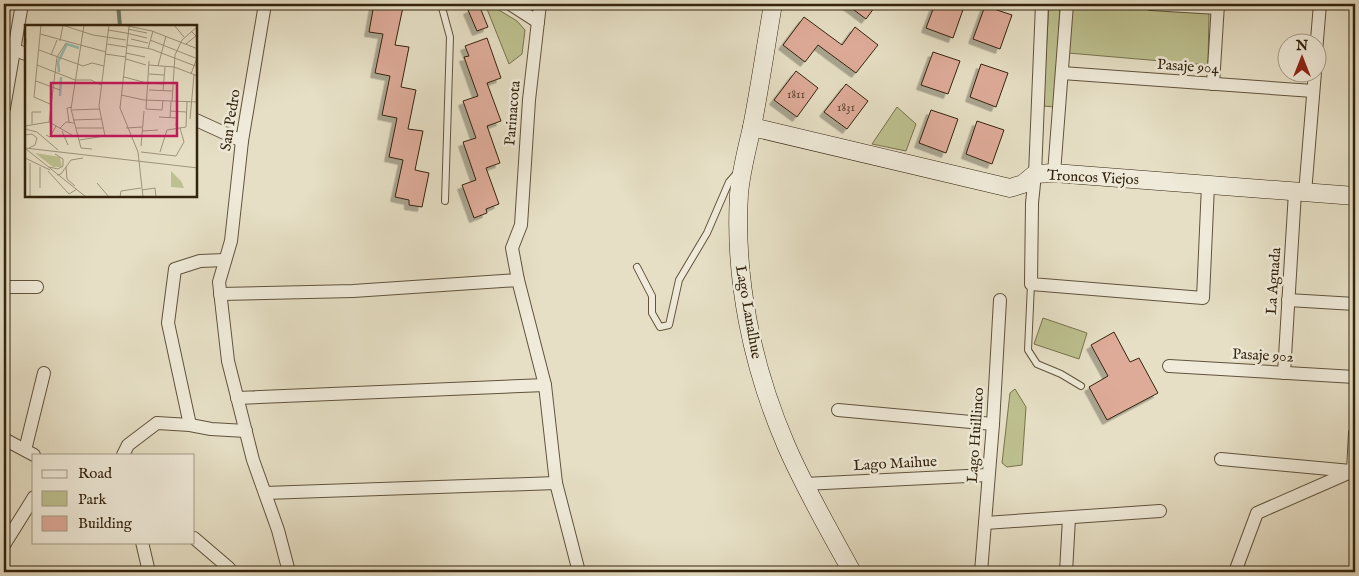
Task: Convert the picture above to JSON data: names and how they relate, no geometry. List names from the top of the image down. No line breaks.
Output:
{"streets":{"street":["Pasaje 904","Parinacota","San Pedro","Troncos Viejos","La Aguada","Lago Lanalhue","Pasaje 902","Lago Huillinco","Lago Maihue"]},"crossings":[["Pasaje 904","La Aguada"],["Troncos Viejos","La Aguada"],["Troncos Viejos","Lago Lanalhue"],["La Aguada","Pasaje 902"],["Lago Lanalhue","Lago Maihue"],["Lago Huillinco","Lago Maihue"]],"house_numbers":["1811","1831"],"legend":["Road","Park","Building"],"north":"top"}
